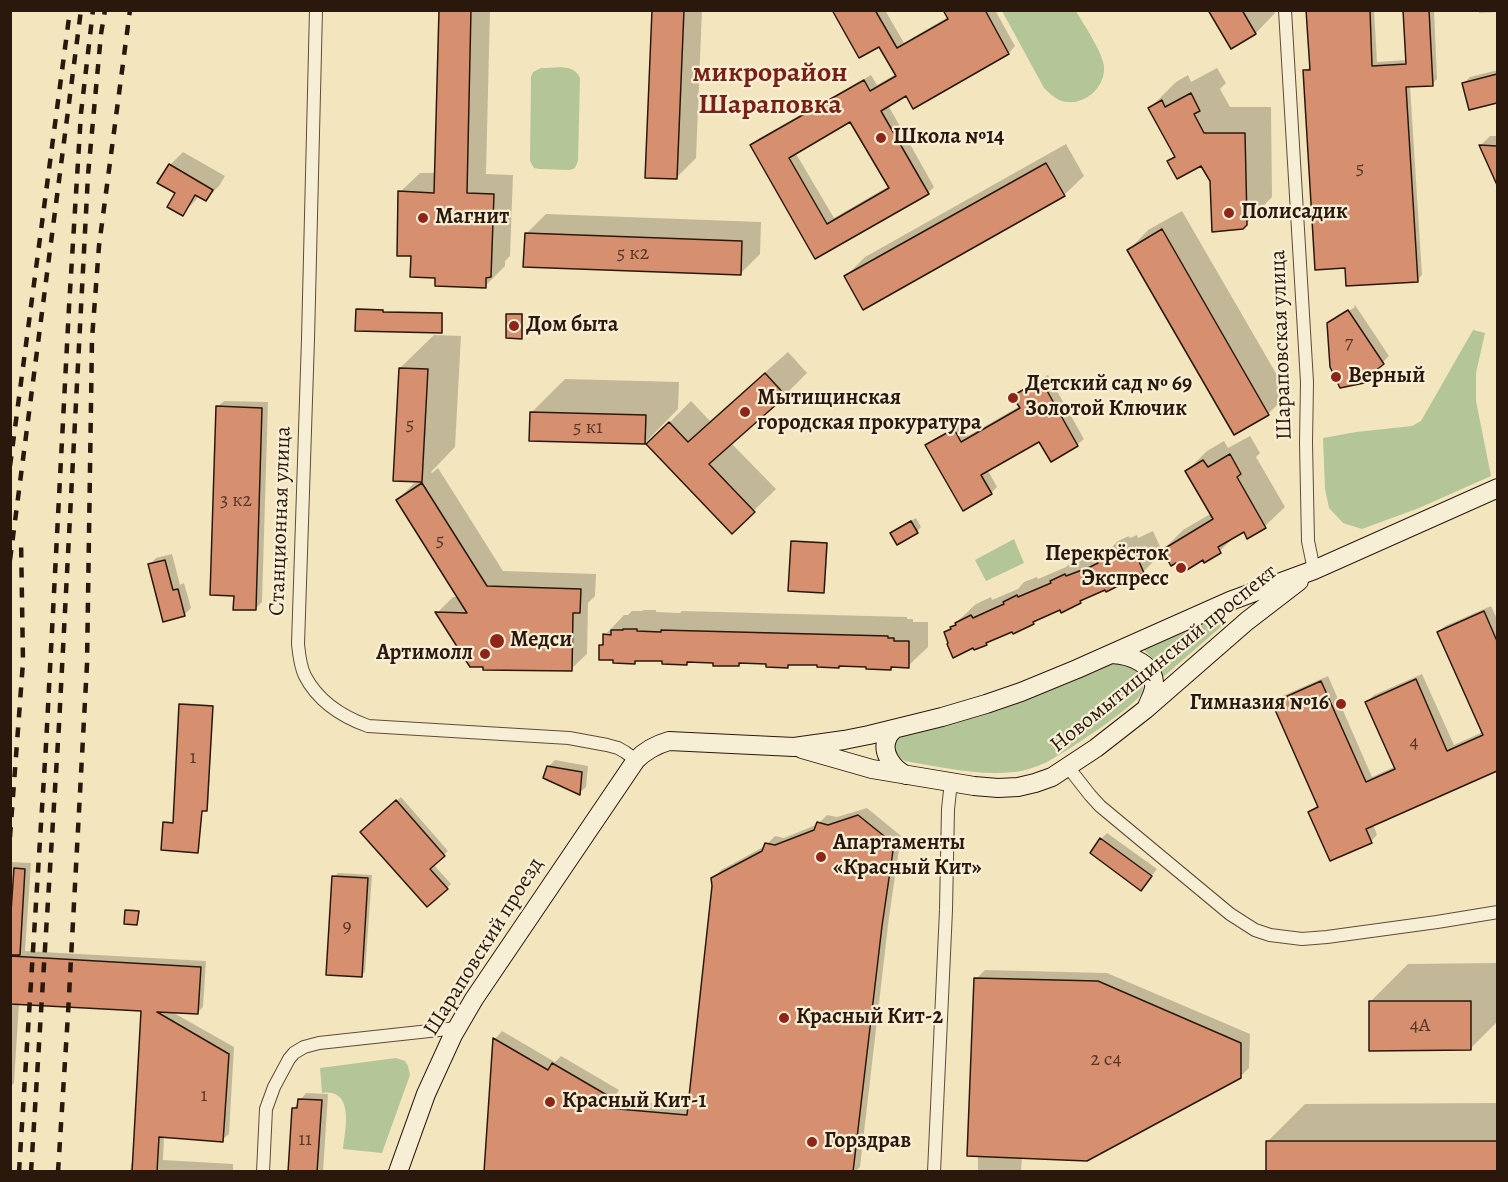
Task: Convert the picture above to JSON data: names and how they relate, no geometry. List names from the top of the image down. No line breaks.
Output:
{"streets":{"main road":["Новомытищинский проспект","Шараповский проезд"],"street":["Шараповская улица","Станционная улица"]},"crossings":[["Шараповская улица","Новомытищинский проспект"],["Станционная улица","Новомытищинский проспект"],["Станционная улица","Шараповский проезд"],["Новомытищинский проспект","Шараповский проезд"]],"districts":["микрорайон Шараповка"],"places":["Школа №14","Полисадик","Магнит","Дом быта","Верный","Детский сад № 69 Золотой Ключик","Мытищинская городская прокуратура","Перекрёсток Экспресс","Медси","Артимолл","Гимназия №16","Апартаменты «Красный Кит»","Красный Кит-2","Красный Кит-1","Горздрав"],"house_numbers":["5","5 к2","7","5","5 к1","3 к2","5","4","1","9","4А","2 с4","1","11"]}
